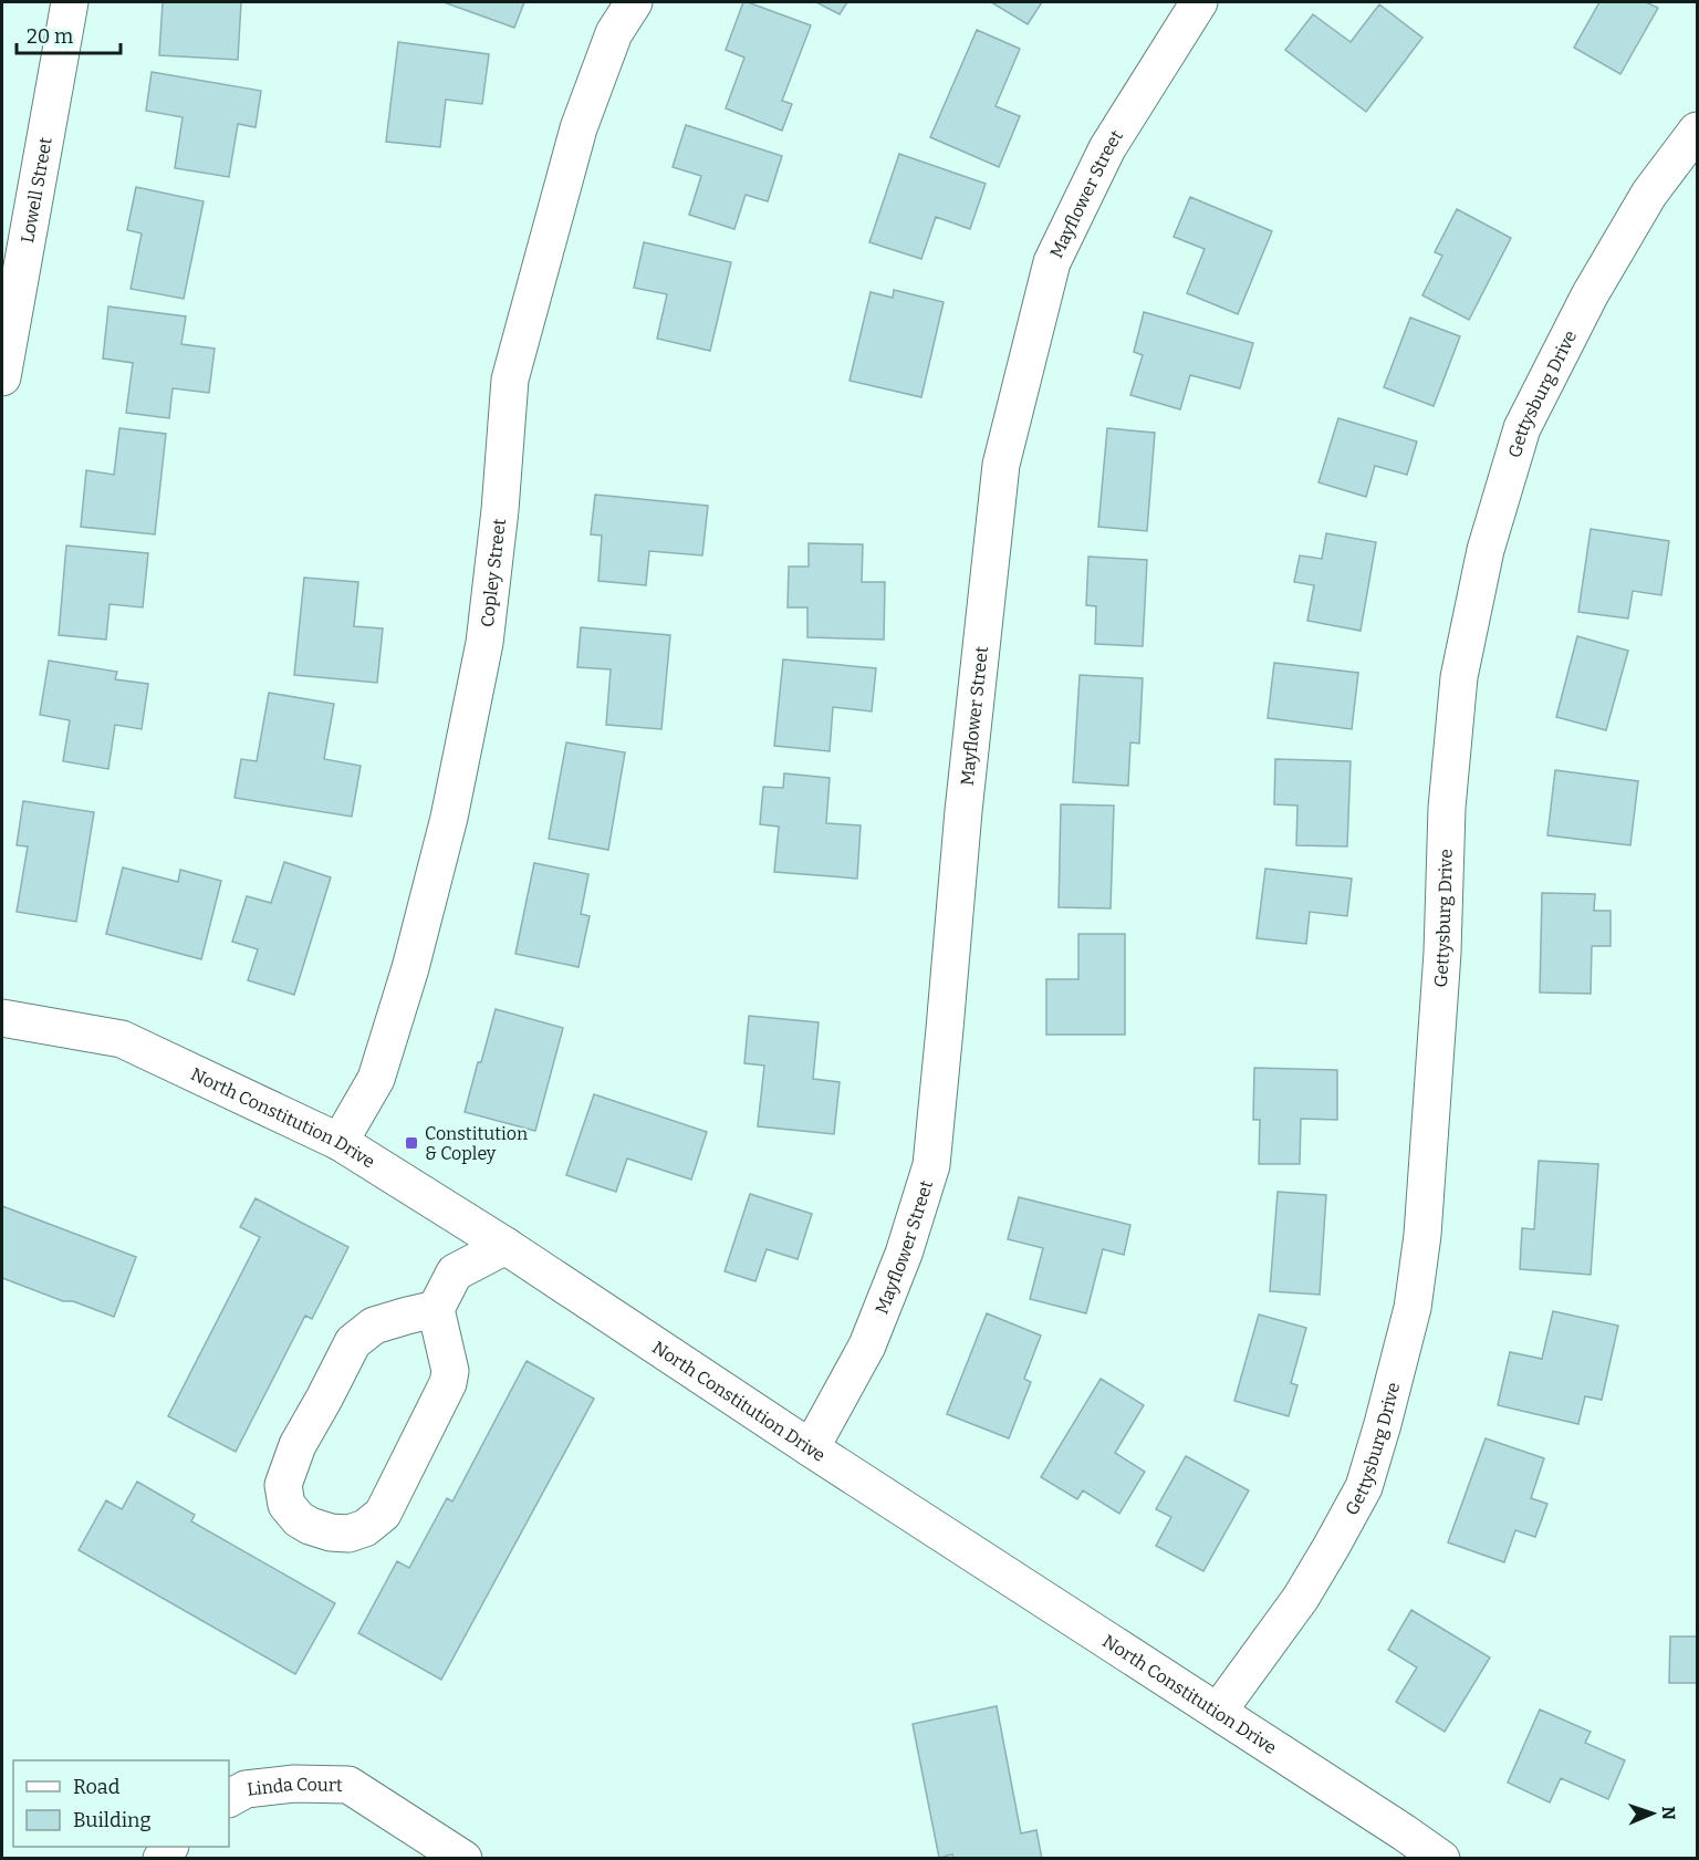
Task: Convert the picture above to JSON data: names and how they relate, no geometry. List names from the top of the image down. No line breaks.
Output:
{"streets":{"street":["Lowell Street","Mayflower Street","Gettysburg Drive","Copley Street","North Constitution Drive","Linda Court"]},"crossings":[["Mayflower Street","North Constitution Drive"],["Gettysburg Drive","North Constitution Drive"],["Copley Street","North Constitution Drive"]],"places":{"transit":["Constitution & Copley"]},"legend":["Road","Building"],"scale_bar":"20 m","north":"right"}
